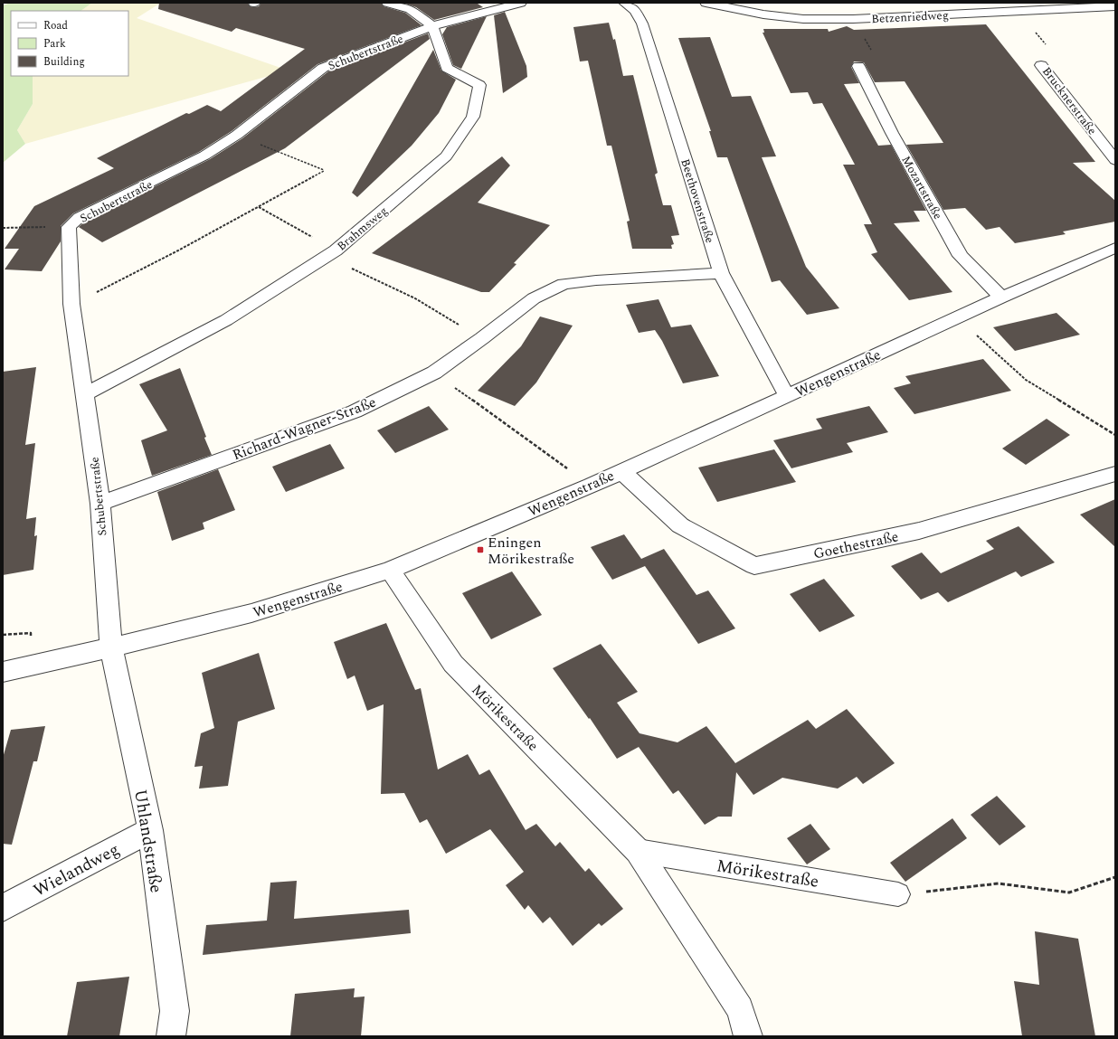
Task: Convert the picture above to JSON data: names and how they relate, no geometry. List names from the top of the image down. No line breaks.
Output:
{"streets":{"street":["Betzenriedweg","Schubertstraße","Brucknerstraße","Mozartstraße","Beethovenstraße","Brahmsweg","Wengenstraße","Richard-Wagner-Straße","Goethestraße","Mörikestraße","Uhlandstraße","Wielandweg"]},"crossings":[["Betzenriedweg","Brucknerstraße"],["Schubertstraße","Brahmsweg"],["Schubertstraße","Wengenstraße"],["Schubertstraße","Richard-Wagner-Straße"],["Schubertstraße","Uhlandstraße"],["Mozartstraße","Wengenstraße"],["Beethovenstraße","Wengenstraße"],["Beethovenstraße","Richard-Wagner-Straße"],["Wengenstraße","Goethestraße"],["Wengenstraße","Mörikestraße"],["Wengenstraße","Uhlandstraße"],["Uhlandstraße","Wielandweg"]],"places":{"transit":["Eningen Mörikestraße"]},"legend":["Road","Park","Building"]}
